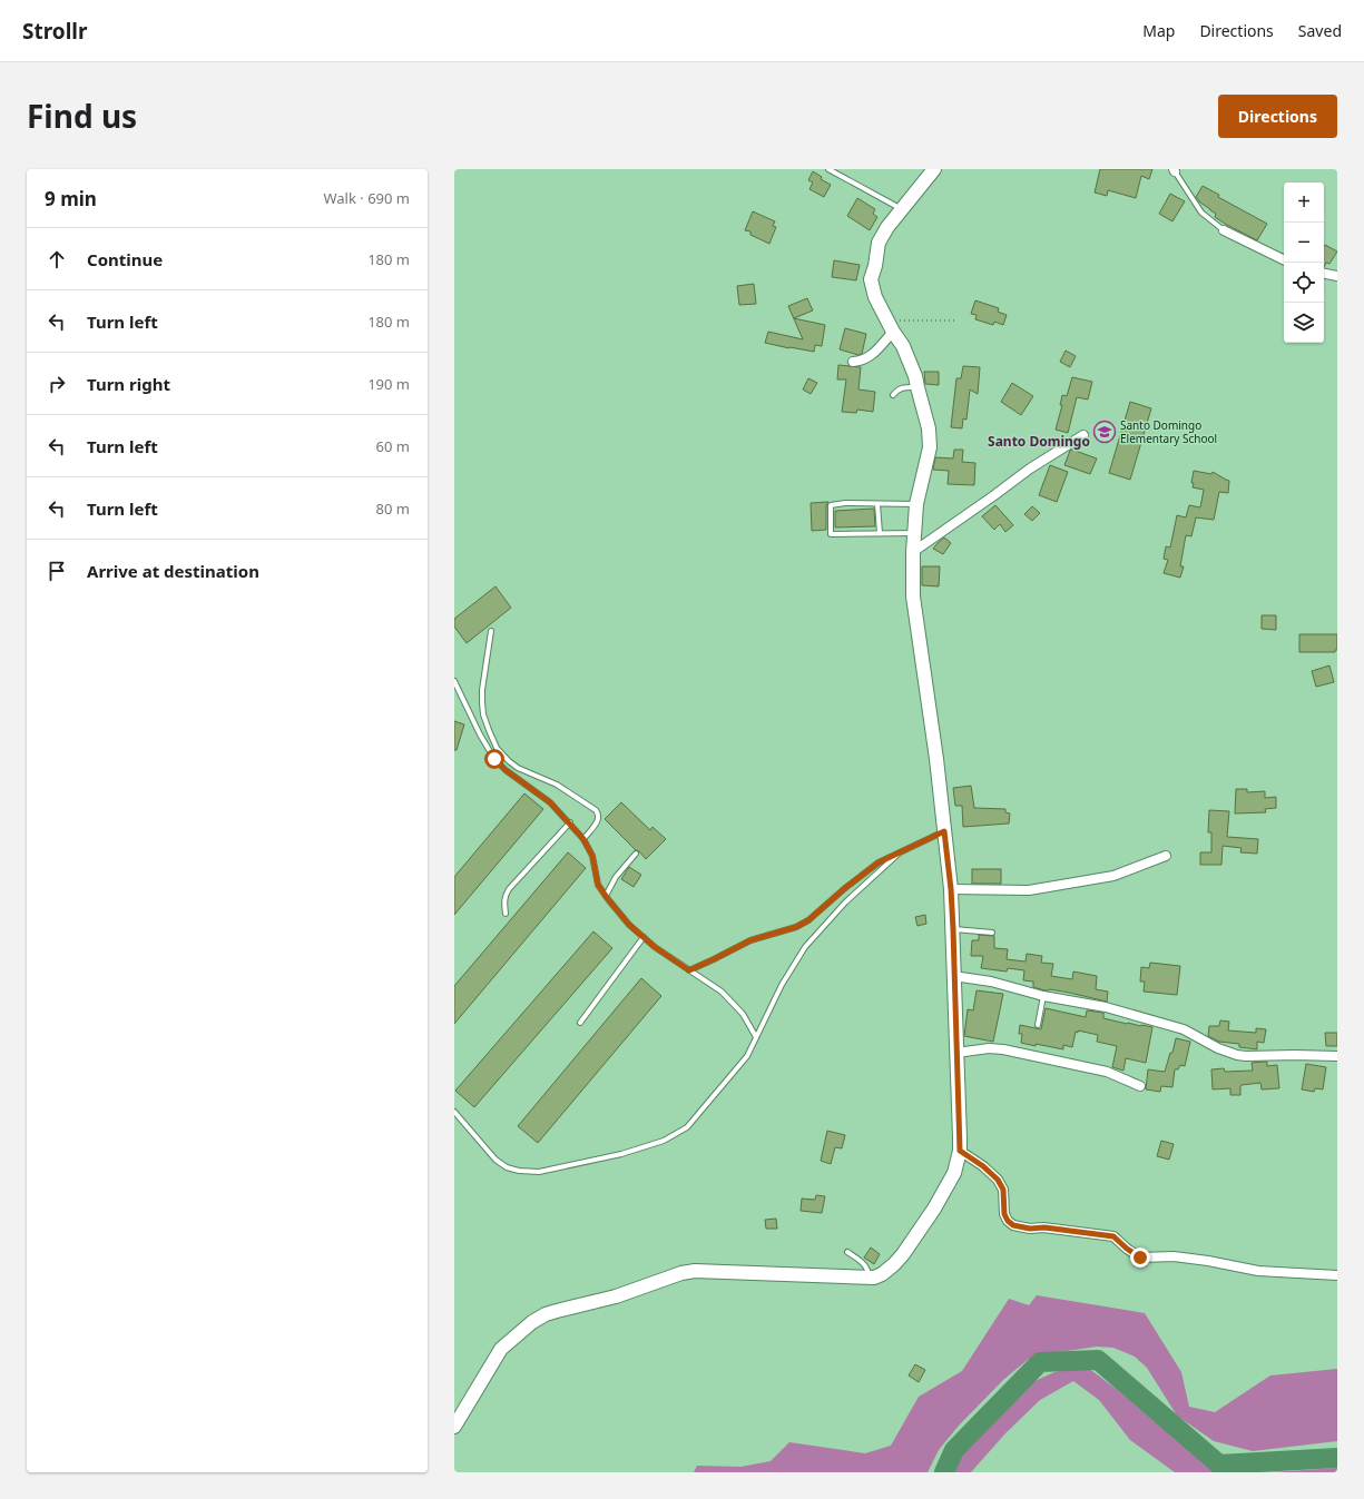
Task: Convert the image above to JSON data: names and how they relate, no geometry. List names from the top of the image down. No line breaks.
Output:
{"districts":["Santo Domingo"],"places":{"school or university":["Santo Domingo Elementary School"]},"page":{"header":"Strollr","nav":["Map","Directions","Saved"],"title":"Find us","buttons":"Directions","heading":["9 min","Walk · 690 m"],"map_buttons":["+","−"],"list":[["Continue","180 m"],["Turn left","180 m"],["Turn right","190 m"],["Turn left","60 m"],["Turn left","80 m"],"Arrive at destination"]}}
